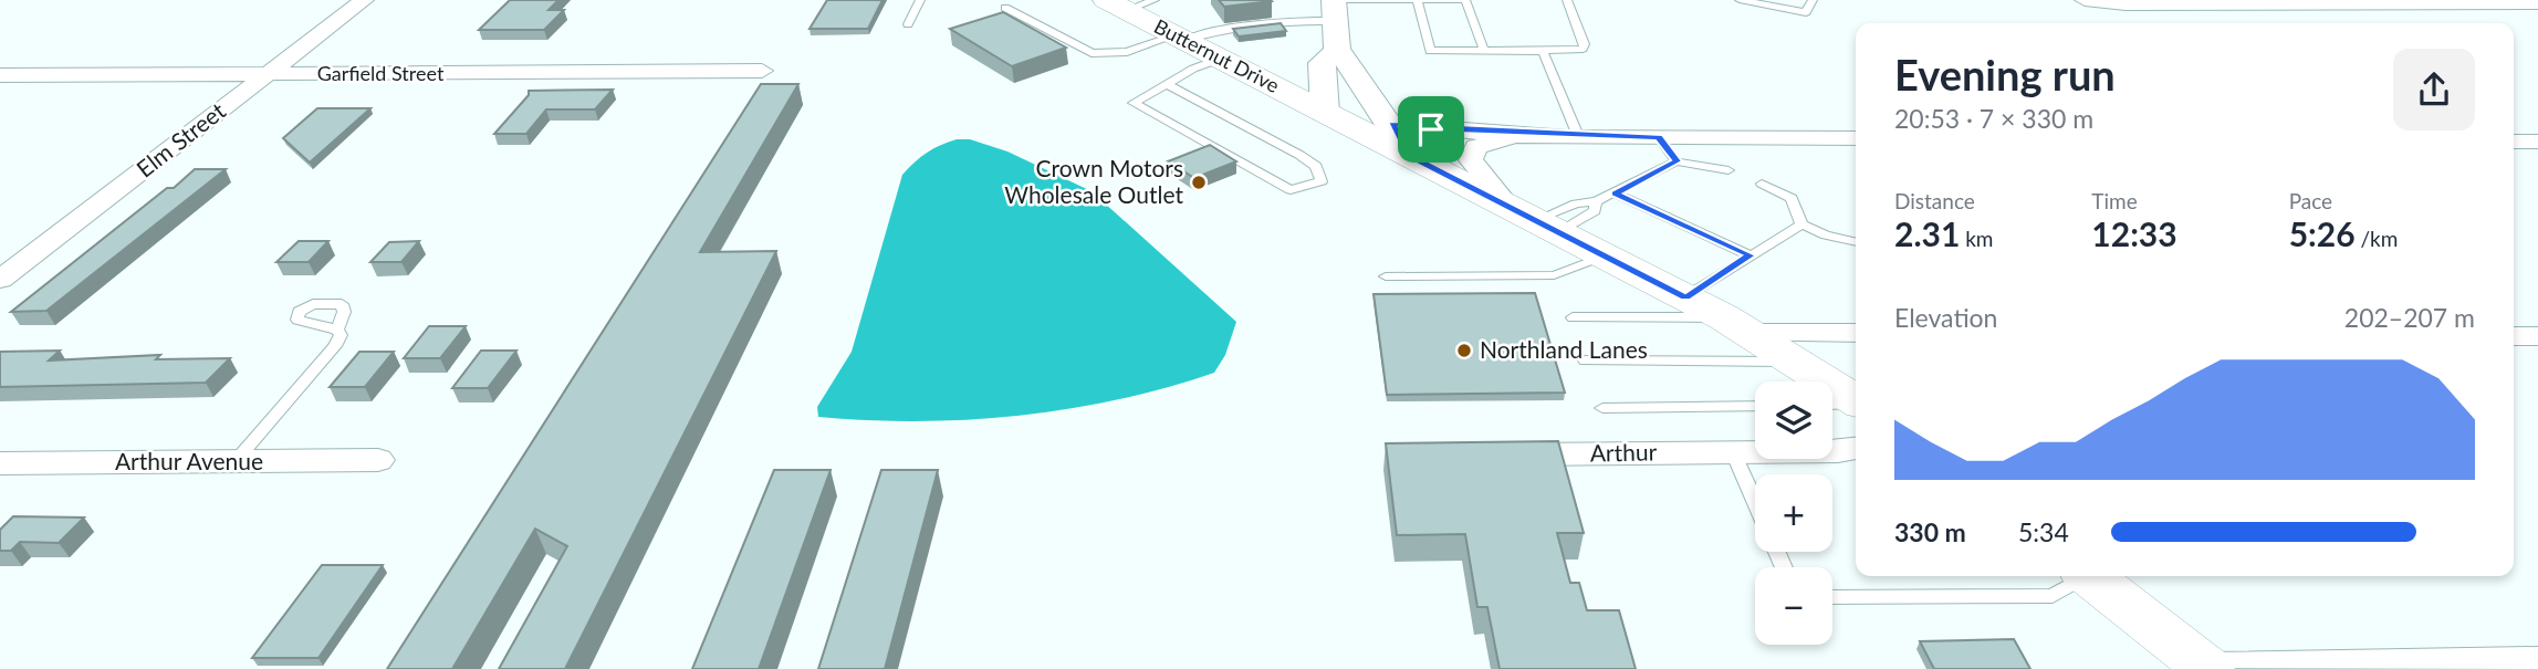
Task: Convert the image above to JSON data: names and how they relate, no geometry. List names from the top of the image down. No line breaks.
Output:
{"streets":{"main road":["Butternut Drive"],"street":["Garfield Street","Elm Street","Arthur","Arthur Avenue"]},"crossings":[["Garfield Street","Elm Street"]],"places":["Crown Motors Wholesale Outlet","Northland Lanes"],"page":{"heading":["Evening run","20:53 · 7 × 330 m"],"stats":[["Distance","2.31 km"],["Time","12:33"],["Pace","5:26 /km"]],"chart":["Elevation","202–207 m"],"map_buttons":["+","−"],"list":[{"name":"330 m","note":"5:34"}]}}
